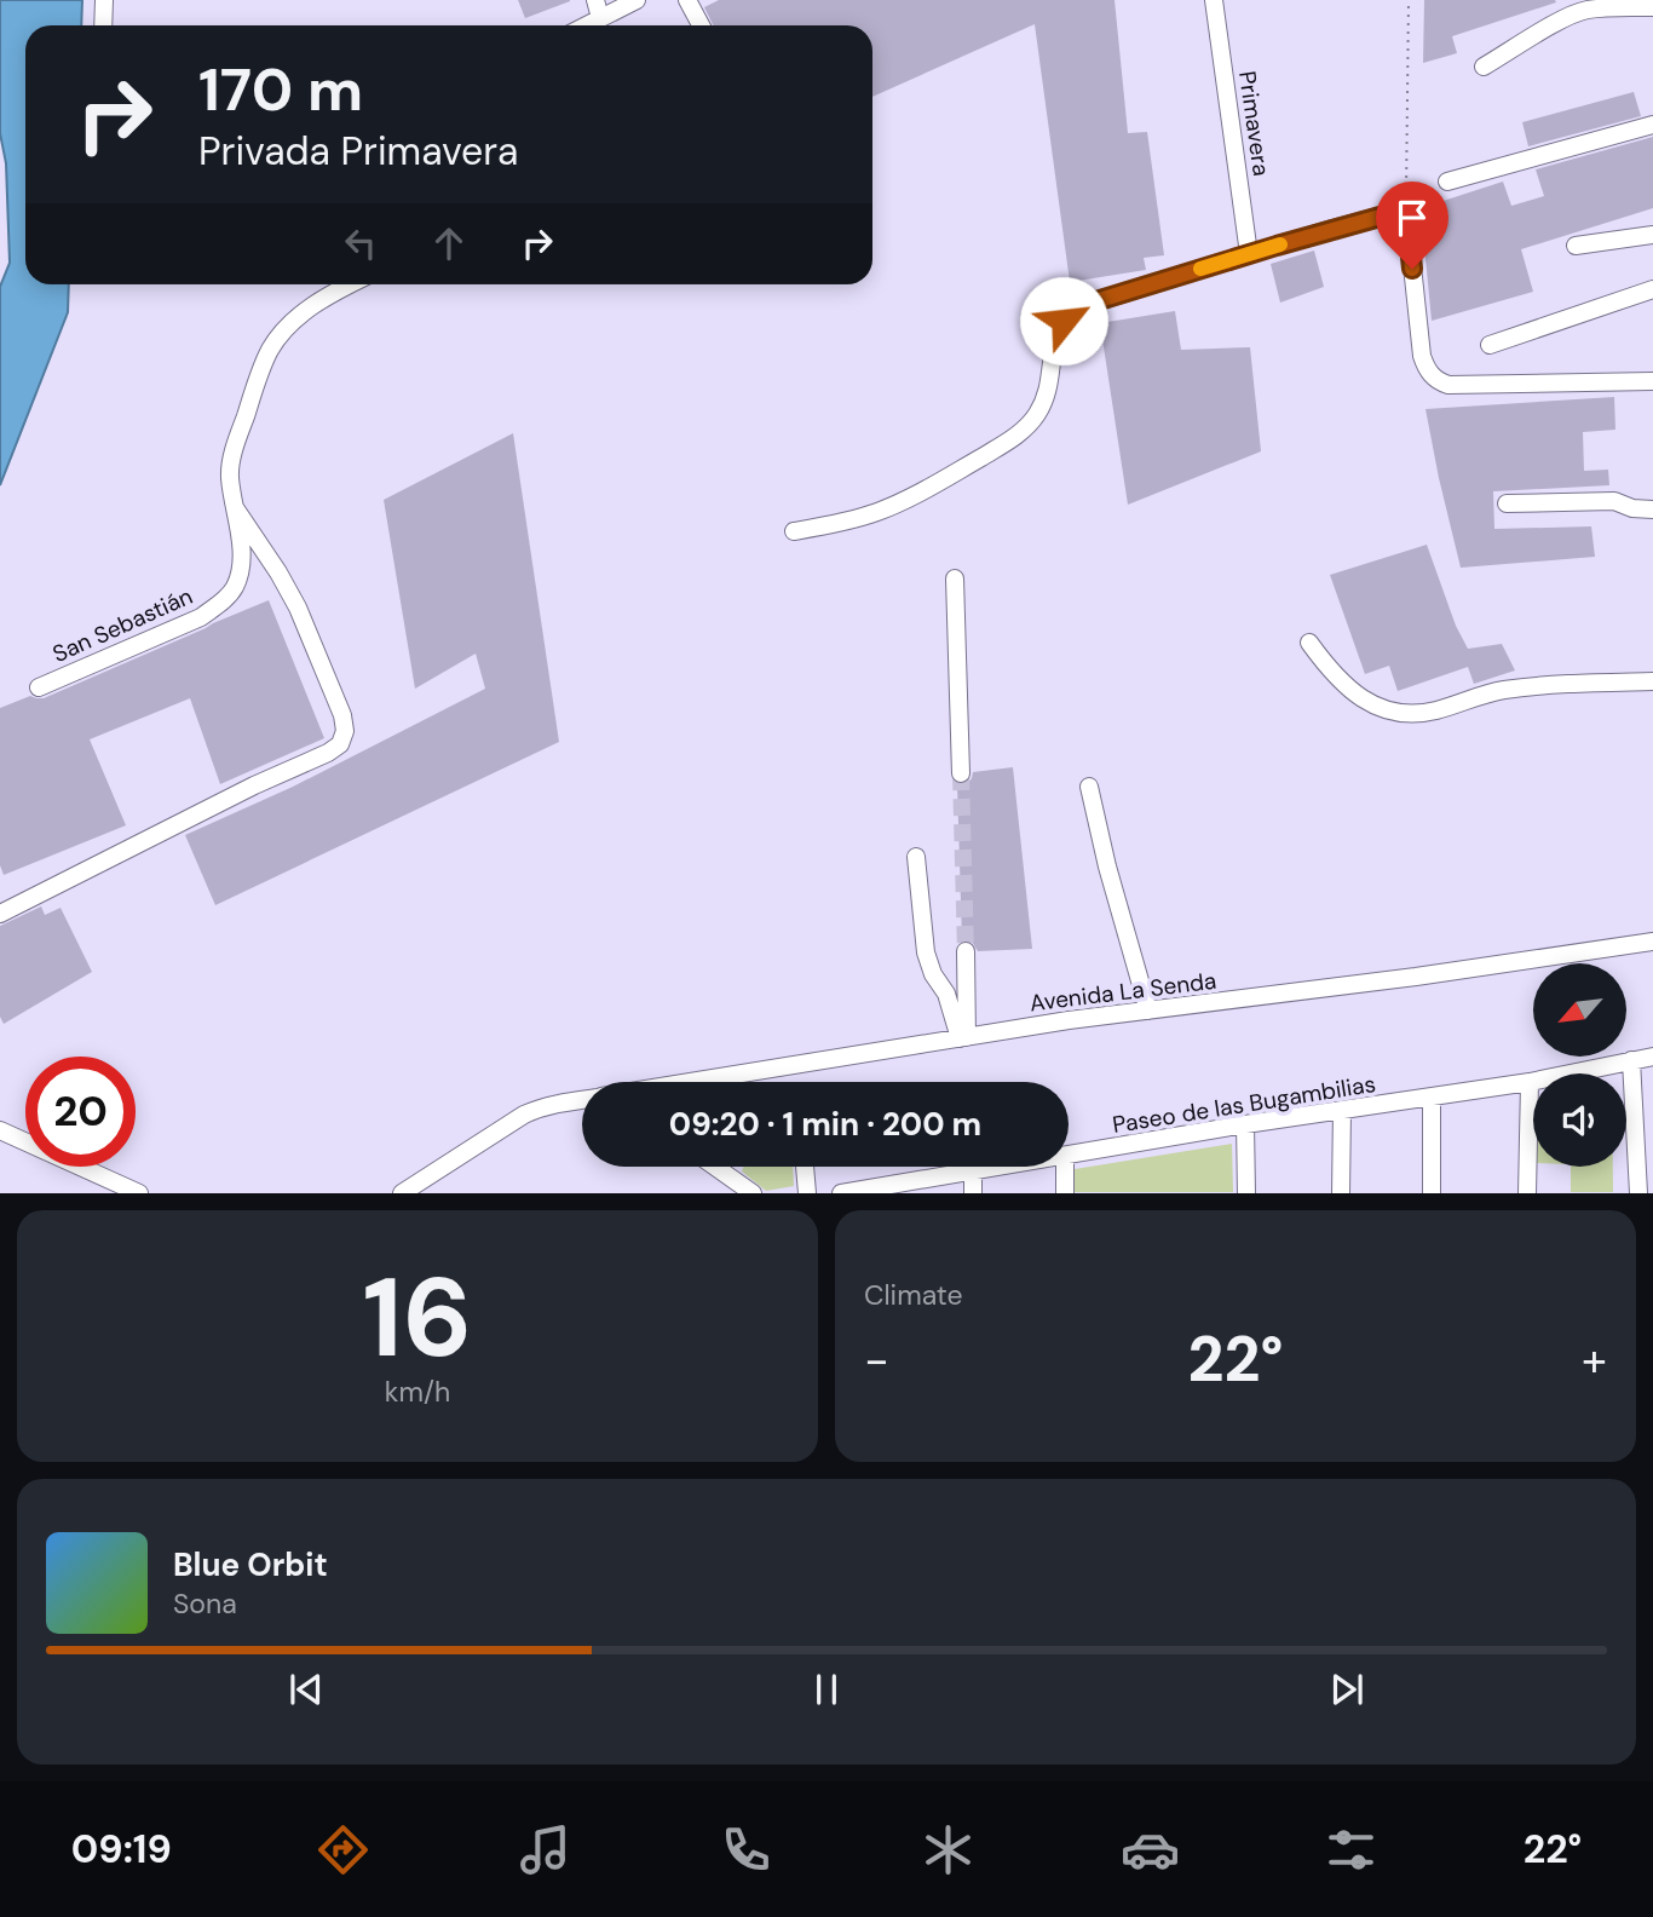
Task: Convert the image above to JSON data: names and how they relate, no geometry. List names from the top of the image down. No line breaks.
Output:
{"streets":{"street":["Primavera","San Sebastián","Avenida La Senda","Paseo de las Bugambilias"]},"north":"bottom left","page":{"turn":["170 m","Privada Primavera"],"limit":"20","trip":"09:20 · 1 min · 200 m","tile":[["16","km/h"],"Climate"],"heat":["−","22°","+"],"song":["Blue Orbit","Sona"],"tabs":["09:19","22°"]}}
